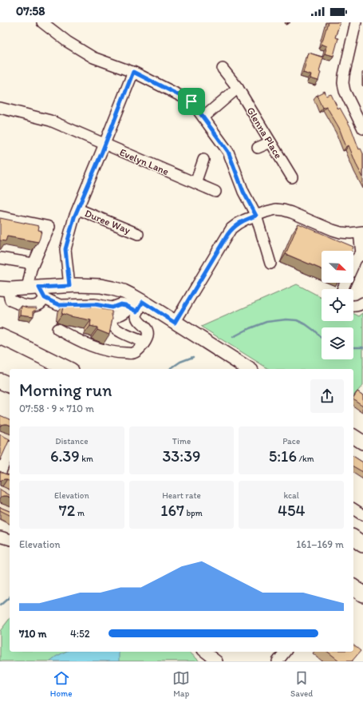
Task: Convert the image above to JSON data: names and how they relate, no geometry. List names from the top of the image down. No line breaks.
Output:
{"streets":{"street":["Glenna Place","Evelyn Lane","Duree Way"]},"north":"bottom right","page":{"status":"07:58","heading":["Morning run","07:58 · 9 × 710 m"],"stats":[["Distance","6.39 km"],["Time","33:39"],["Pace","5:16 /km"],["Elevation","72 m"],["Heart rate","167 bpm"],["kcal","454"]],"chart":["Elevation","161–169 m"],"list":[{"name":"710 m","note":"4:52"}],"tabs":["Home","Map","Saved"]}}
